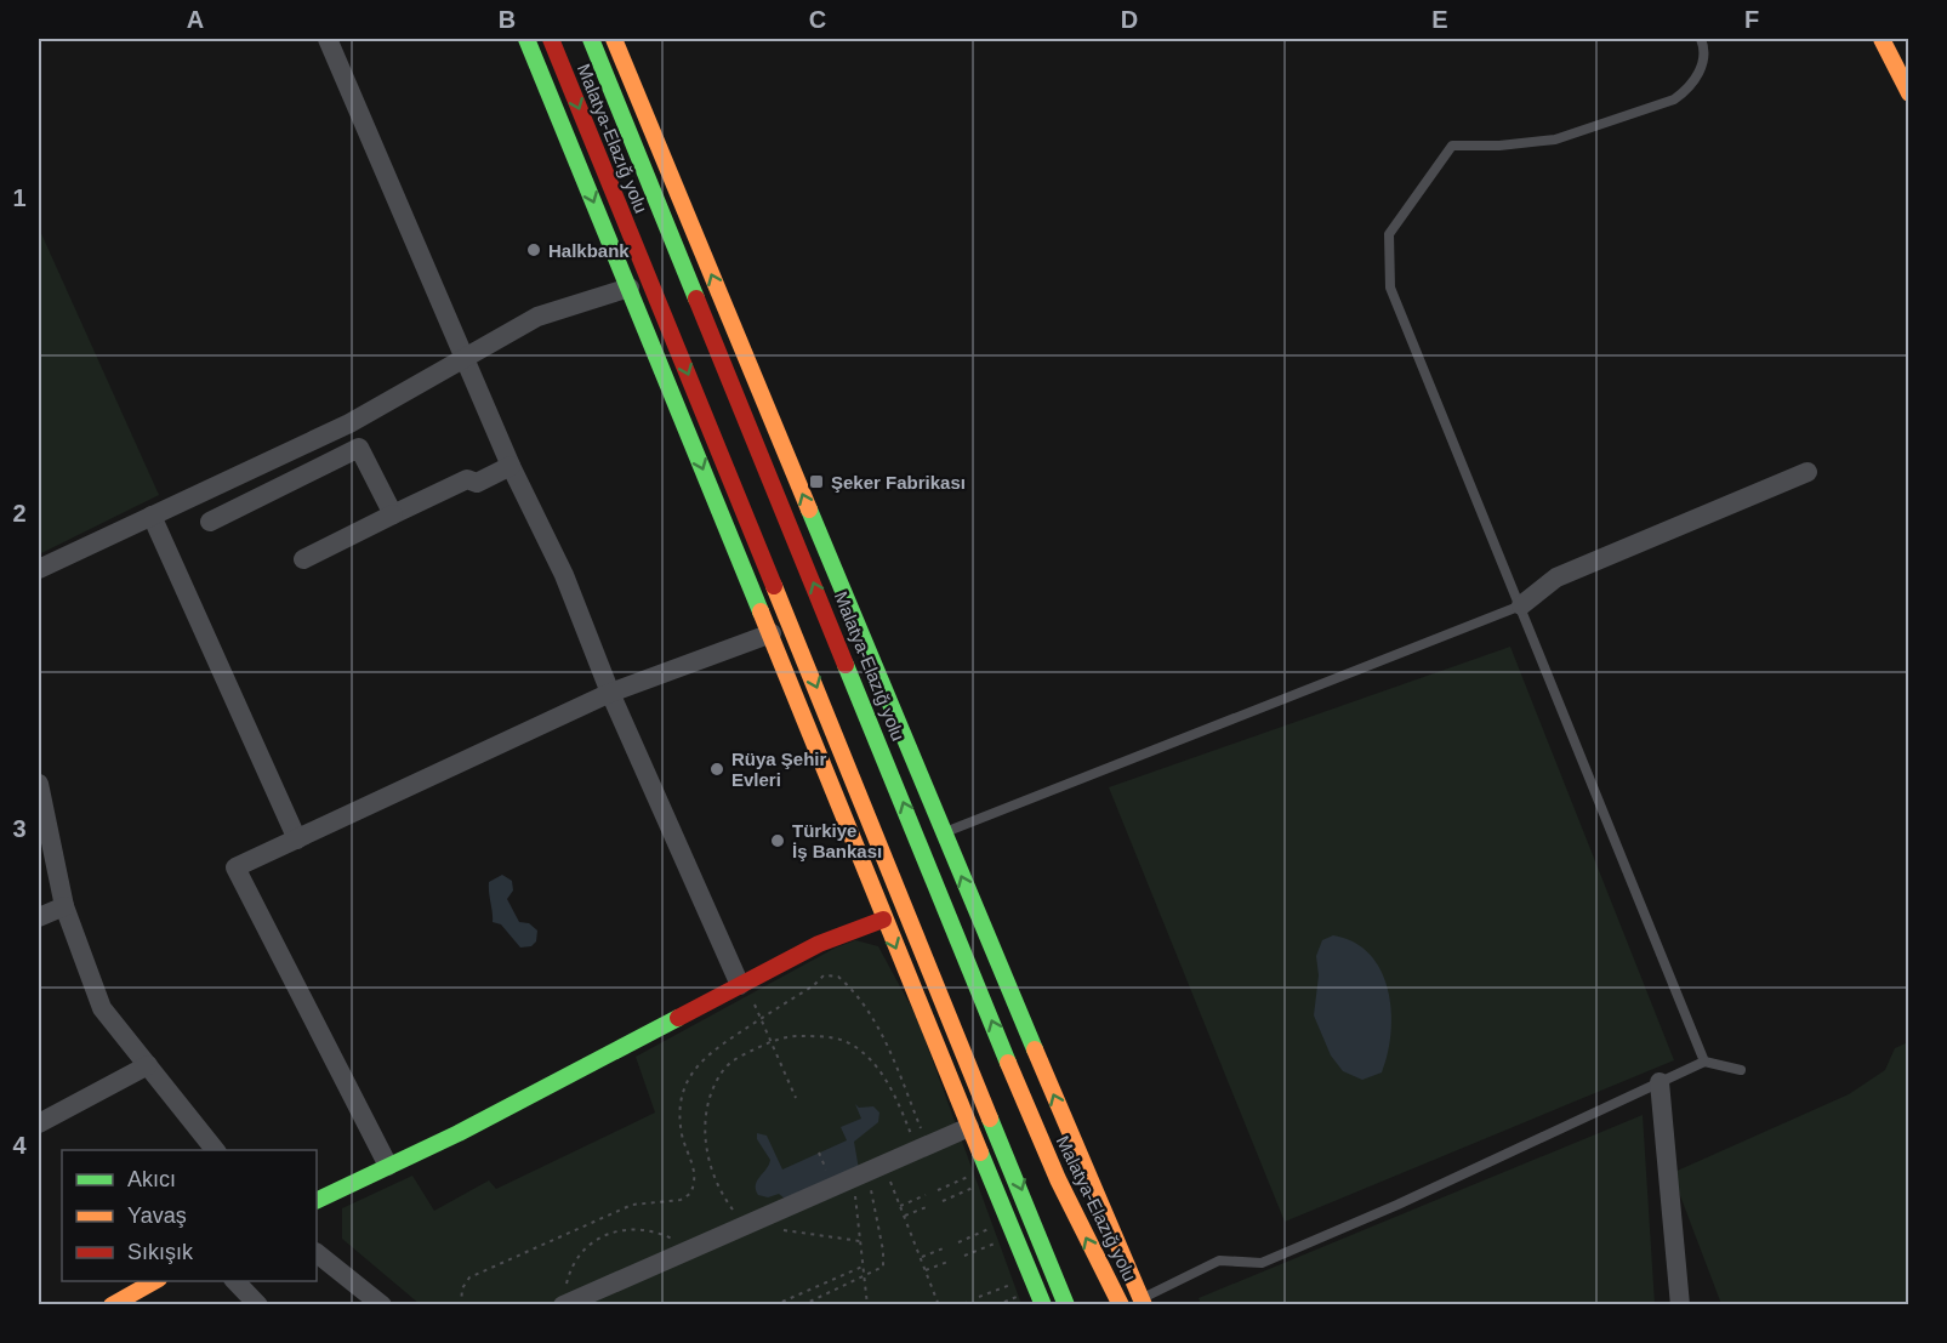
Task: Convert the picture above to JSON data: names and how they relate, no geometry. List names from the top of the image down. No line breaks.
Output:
{"streets":{"main road":["Malatya-Elazığ yolu"]},"places":{"other":["Halkbank","Rüya Şehir Evleri","Türkiye İş Bankası"],"transit":["Şeker Fabrikası"]},"legend":["Akıcı","Yavaş","Sıkışık"],"grid":{"columns":["A","B","C","D","E","F"],"rows":["1","2","3","4"]}}
